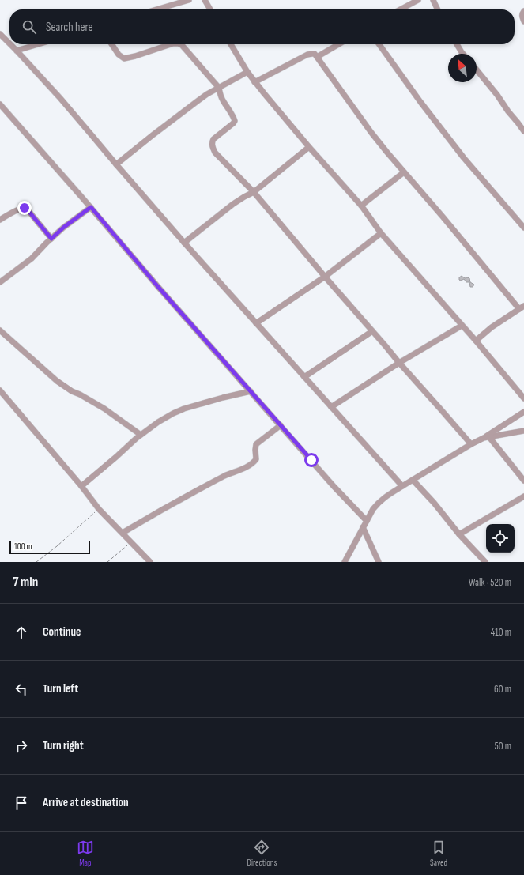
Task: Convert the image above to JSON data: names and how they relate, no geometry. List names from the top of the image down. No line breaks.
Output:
{"scale_bar":"100 m","north":"top left","page":{"search":"Search here","scale":"100 m","heading":["7 min","Walk · 520 m"],"list":[["Continue","410 m"],["Turn left","60 m"],["Turn right","50 m"],"Arrive at destination"],"nav":["Map","Directions","Saved"]}}
